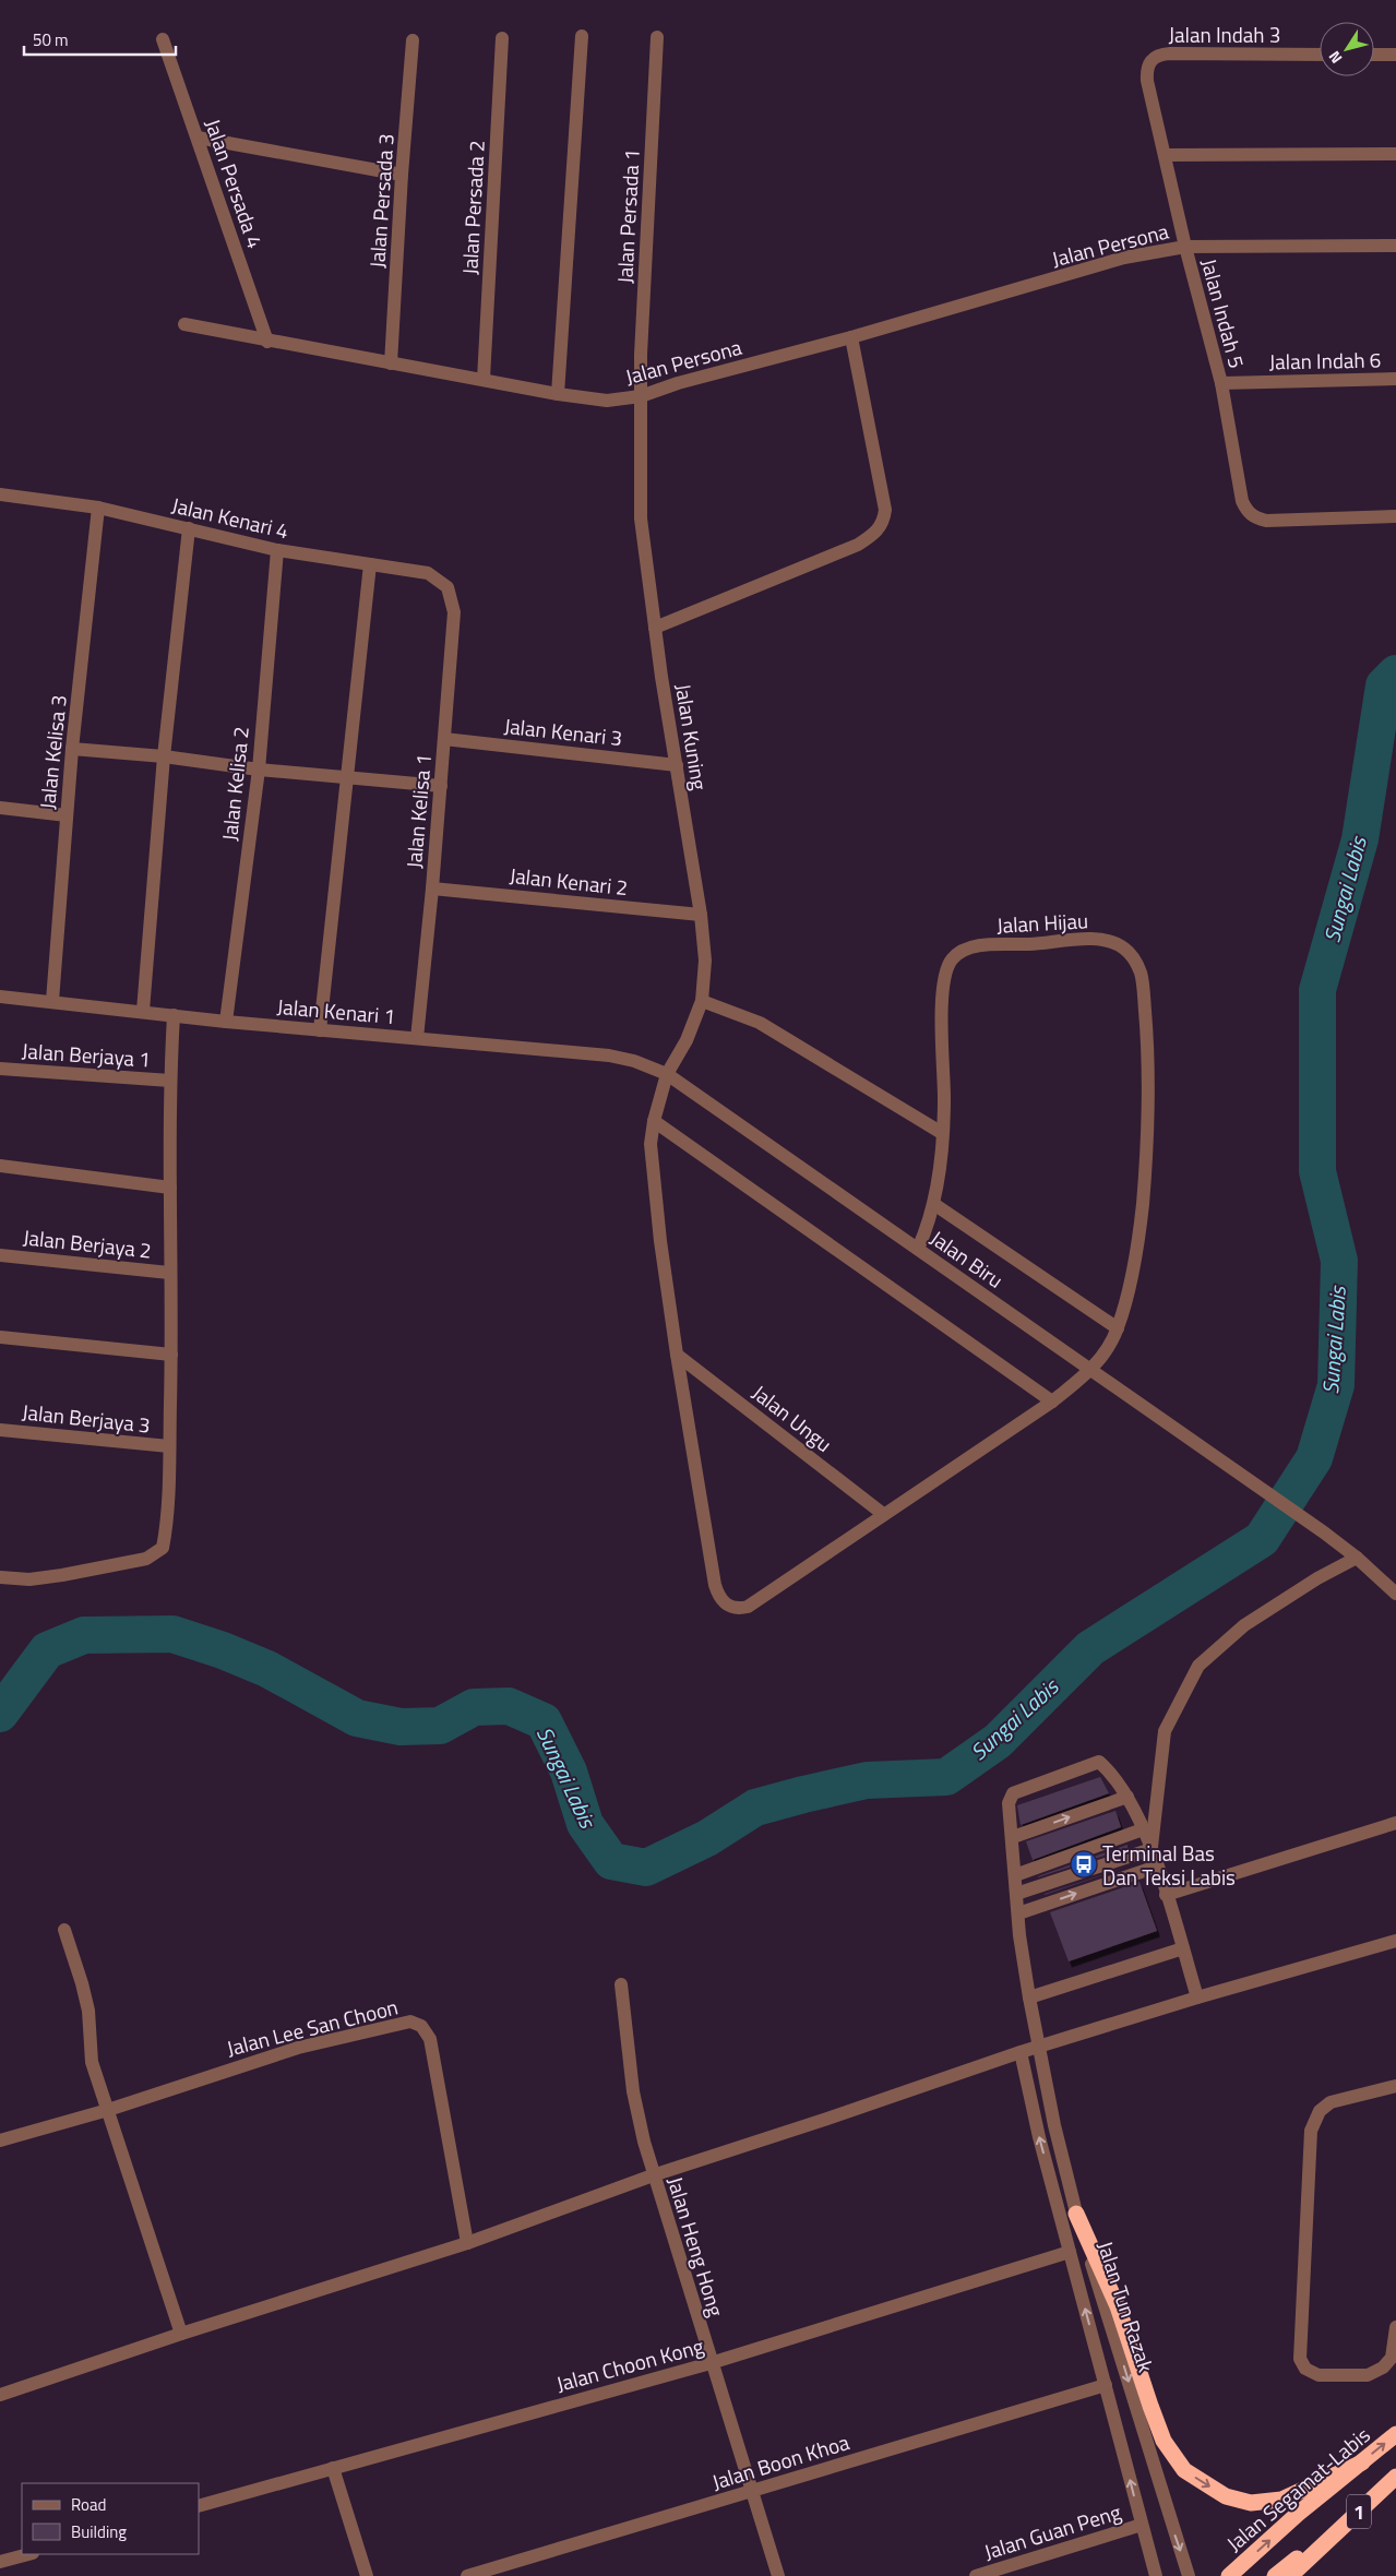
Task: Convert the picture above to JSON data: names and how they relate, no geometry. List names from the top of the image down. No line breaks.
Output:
{"streets":{"highway":["Jalan Segamat-Labis","1"],"street":["Jalan Indah 3","Jalan Persada 4","Jalan Persada 3","Jalan Persada 2","Jalan Persada 1","Jalan Persona","Jalan Indah 5","Jalan Indah 6","Jalan Kenari 4","Jalan Kenari 3","Jalan Kuning","Jalan Kelisa 3","Jalan Kelisa 2","Jalan Kelisa 1","Jalan Kenari 2","Jalan Hijau","Jalan Kenari 1","Jalan Berjaya 1","Jalan Berjaya 2","Jalan Biru","Jalan Berjaya 3","Jalan Ungu","Jalan Lee San Choon","Jalan Heng Hong","Jalan Tun Razak","Jalan Choon Kong","Jalan Boon Khoa","Jalan Guan Peng"]},"crossings":[["Jalan Indah 3","Jalan Persona"],["Jalan Indah 3","Jalan Indah 5"],["Jalan Persada 4","Jalan Persona"],["Jalan Persada 3","Jalan Persona"],["Jalan Persada 2","Jalan Persona"],["Jalan Persada 1","Jalan Persona"],["Jalan Persada 1","Jalan Kuning"],["Jalan Persona","Jalan Indah 5"],["Jalan Persona","Jalan Kuning"],["Jalan Indah 5","Jalan Indah 6"],["Jalan Kenari 4","Jalan Kelisa 3"],["Jalan Kenari 4","Jalan Kelisa 2"],["Jalan Kenari 4","Jalan Kelisa 1"],["Jalan Kenari 3","Jalan Kuning"],["Jalan Kenari 3","Jalan Kelisa 1"],["Jalan Kuning","Jalan Kenari 2"],["Jalan Kuning","Jalan Hijau"],["Jalan Kuning","Jalan Kenari 1"],["Jalan Kuning","Jalan Biru"],["Jalan Kuning","Jalan Ungu"],["Jalan Kelisa 3","Jalan Kenari 1"],["Jalan Kelisa 2","Jalan Kenari 1"],["Jalan Kelisa 1","Jalan Kenari 2"],["Jalan Kelisa 1","Jalan Kenari 1"],["Jalan Hijau","Jalan Biru"],["Jalan Hijau","Jalan Ungu"],["Jalan Kenari 1","Jalan Biru"],["Jalan Heng Hong","Jalan Choon Kong"],["Jalan Heng Hong","Jalan Boon Khoa"],["Jalan Tun Razak","Jalan Choon Kong"],["Jalan Tun Razak","Jalan Boon Khoa"],["Jalan Tun Razak","Jalan Guan Peng"]],"water":["Sungai Labis"],"places":{"bus stop":["Terminal Bas Dan Teksi Labis"]},"legend":["Road","Building"],"scale_bar":"50 m","north":"bottom left"}
